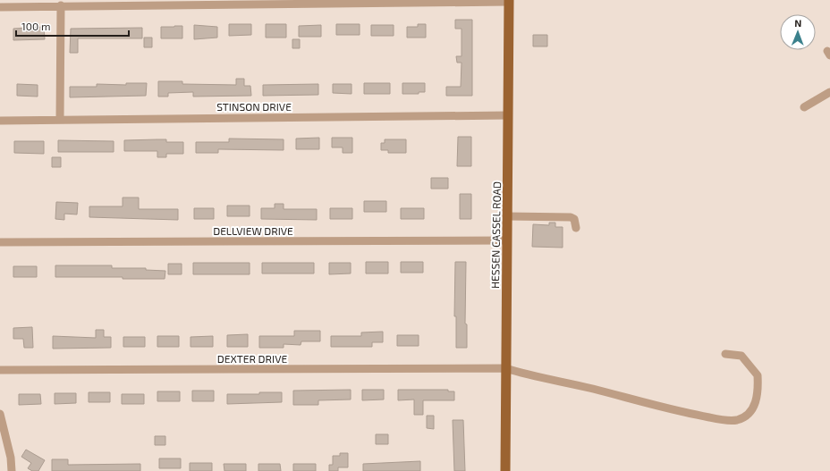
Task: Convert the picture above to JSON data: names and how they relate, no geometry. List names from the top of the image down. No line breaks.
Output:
{"streets":{"main road":["HESSEN CASSEL ROAD"],"street":["STINSON DRIVE","DELLVIEW DRIVE","DEXTER DRIVE"]},"crossings":[["STINSON DRIVE","HESSEN CASSEL ROAD"],["DELLVIEW DRIVE","HESSEN CASSEL ROAD"],["HESSEN CASSEL ROAD","DEXTER DRIVE"]],"scale_bar":"100 m","north":"top"}
